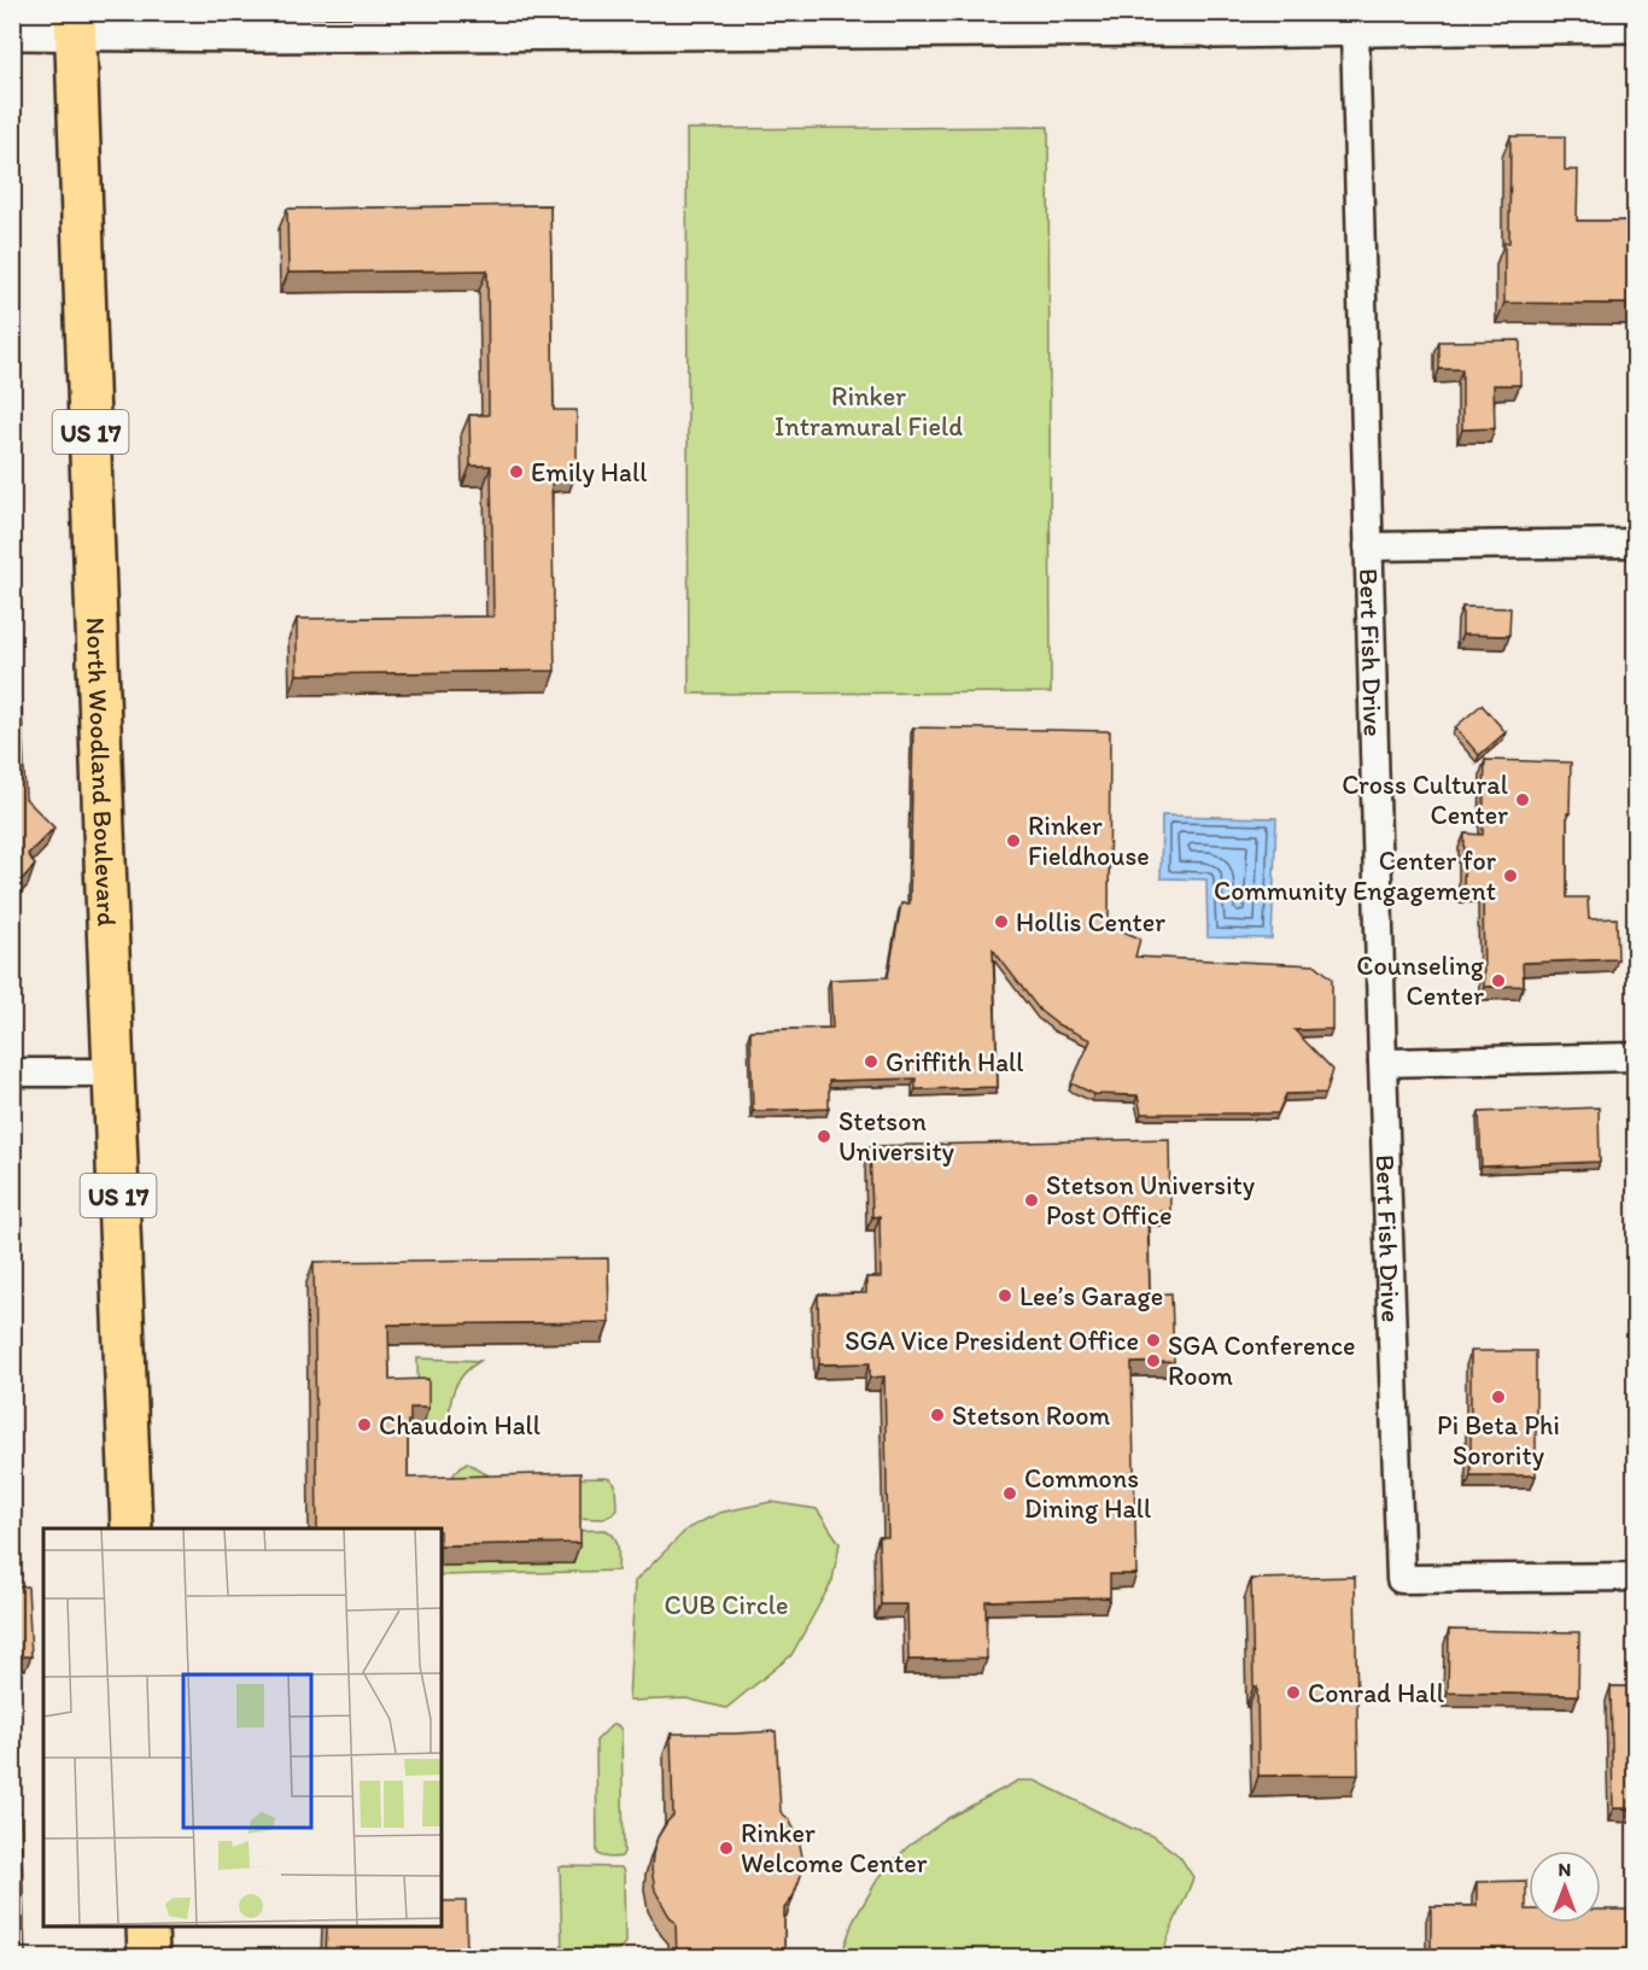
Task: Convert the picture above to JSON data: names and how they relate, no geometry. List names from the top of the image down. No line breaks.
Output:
{"streets":{"main road":["US 17","North Woodland Boulevard"],"street":["Bert Fish Drive"]},"parks":["Rinker Intramural Field","CUB Circle"],"places":["Emily Hall","Cross Cultural Center","Rinker Fieldhouse","Center for Community Engagement","Hollis Center","Counseling Center","Griffith Hall","Stetson University","Stetson University Post Office","Lee’s Garage","SGA Vice President Office","SGA Conference Room","Pi Beta Phi Sorority","Stetson Room","Chaudoin Hall","Commons Dining Hall","Conrad Hall","Rinker Welcome Center"],"north":"top"}
